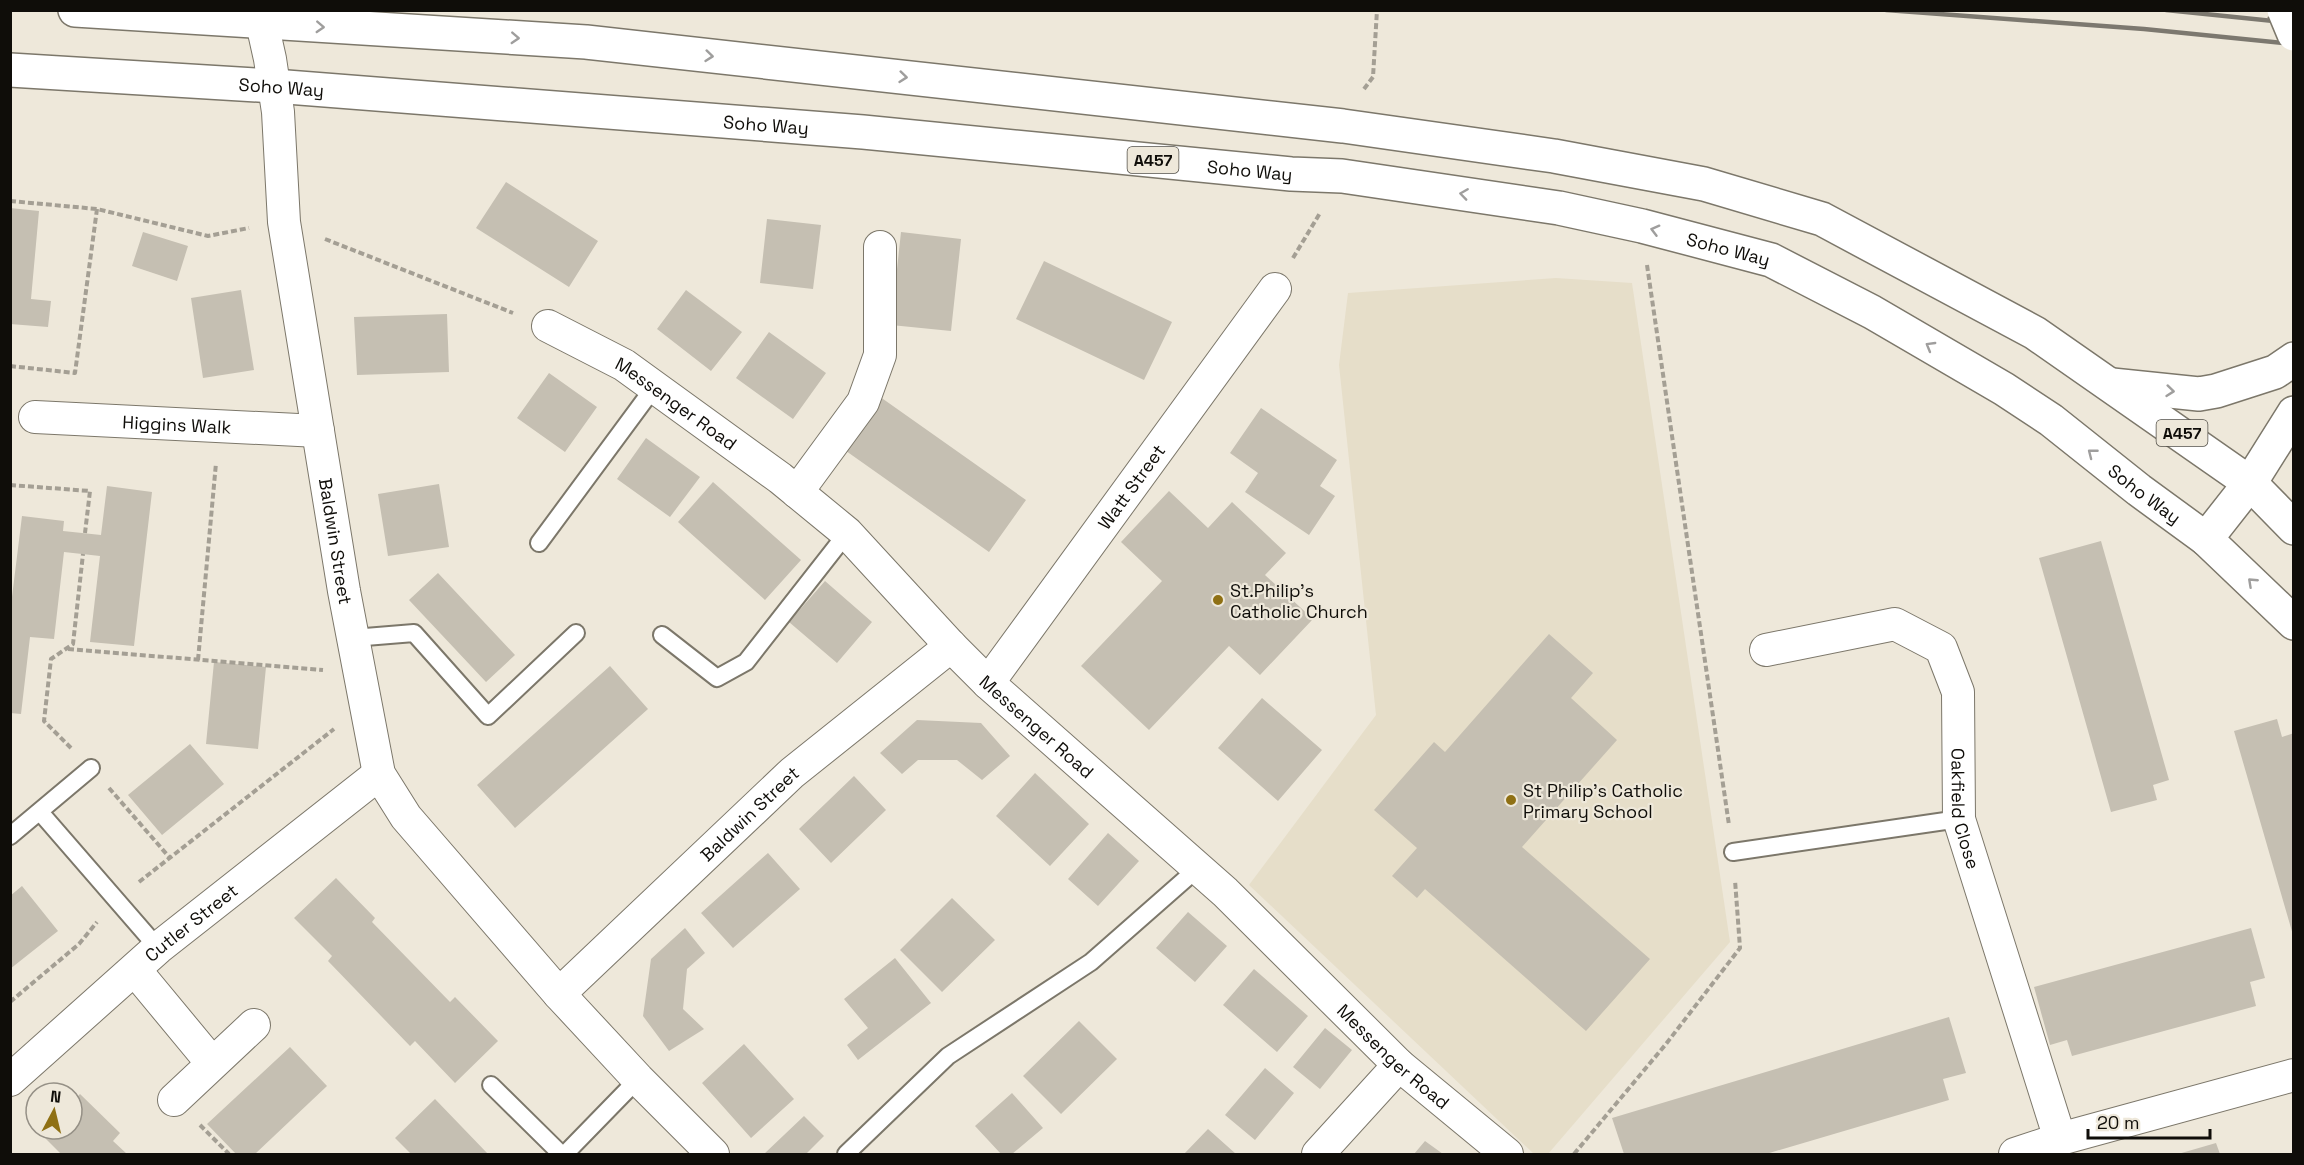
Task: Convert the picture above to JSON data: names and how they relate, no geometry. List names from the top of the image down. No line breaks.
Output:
{"streets":{"main road":["Soho Way","A457"],"street":["Messenger Road","Higgins Walk","Watt Street","Baldwin Street","Oakfield Close","Cutler Street"]},"crossings":[["Soho Way","Baldwin Street"],["A457","Baldwin Street"],["Messenger Road","Watt Street"],["Messenger Road","Baldwin Street"],["Higgins Walk","Baldwin Street"],["Baldwin Street","Cutler Street"]],"places":["St.Philip's Catholic Church","St Philip's Catholic Primary School"],"scale_bar":"20 m","north":"top"}
